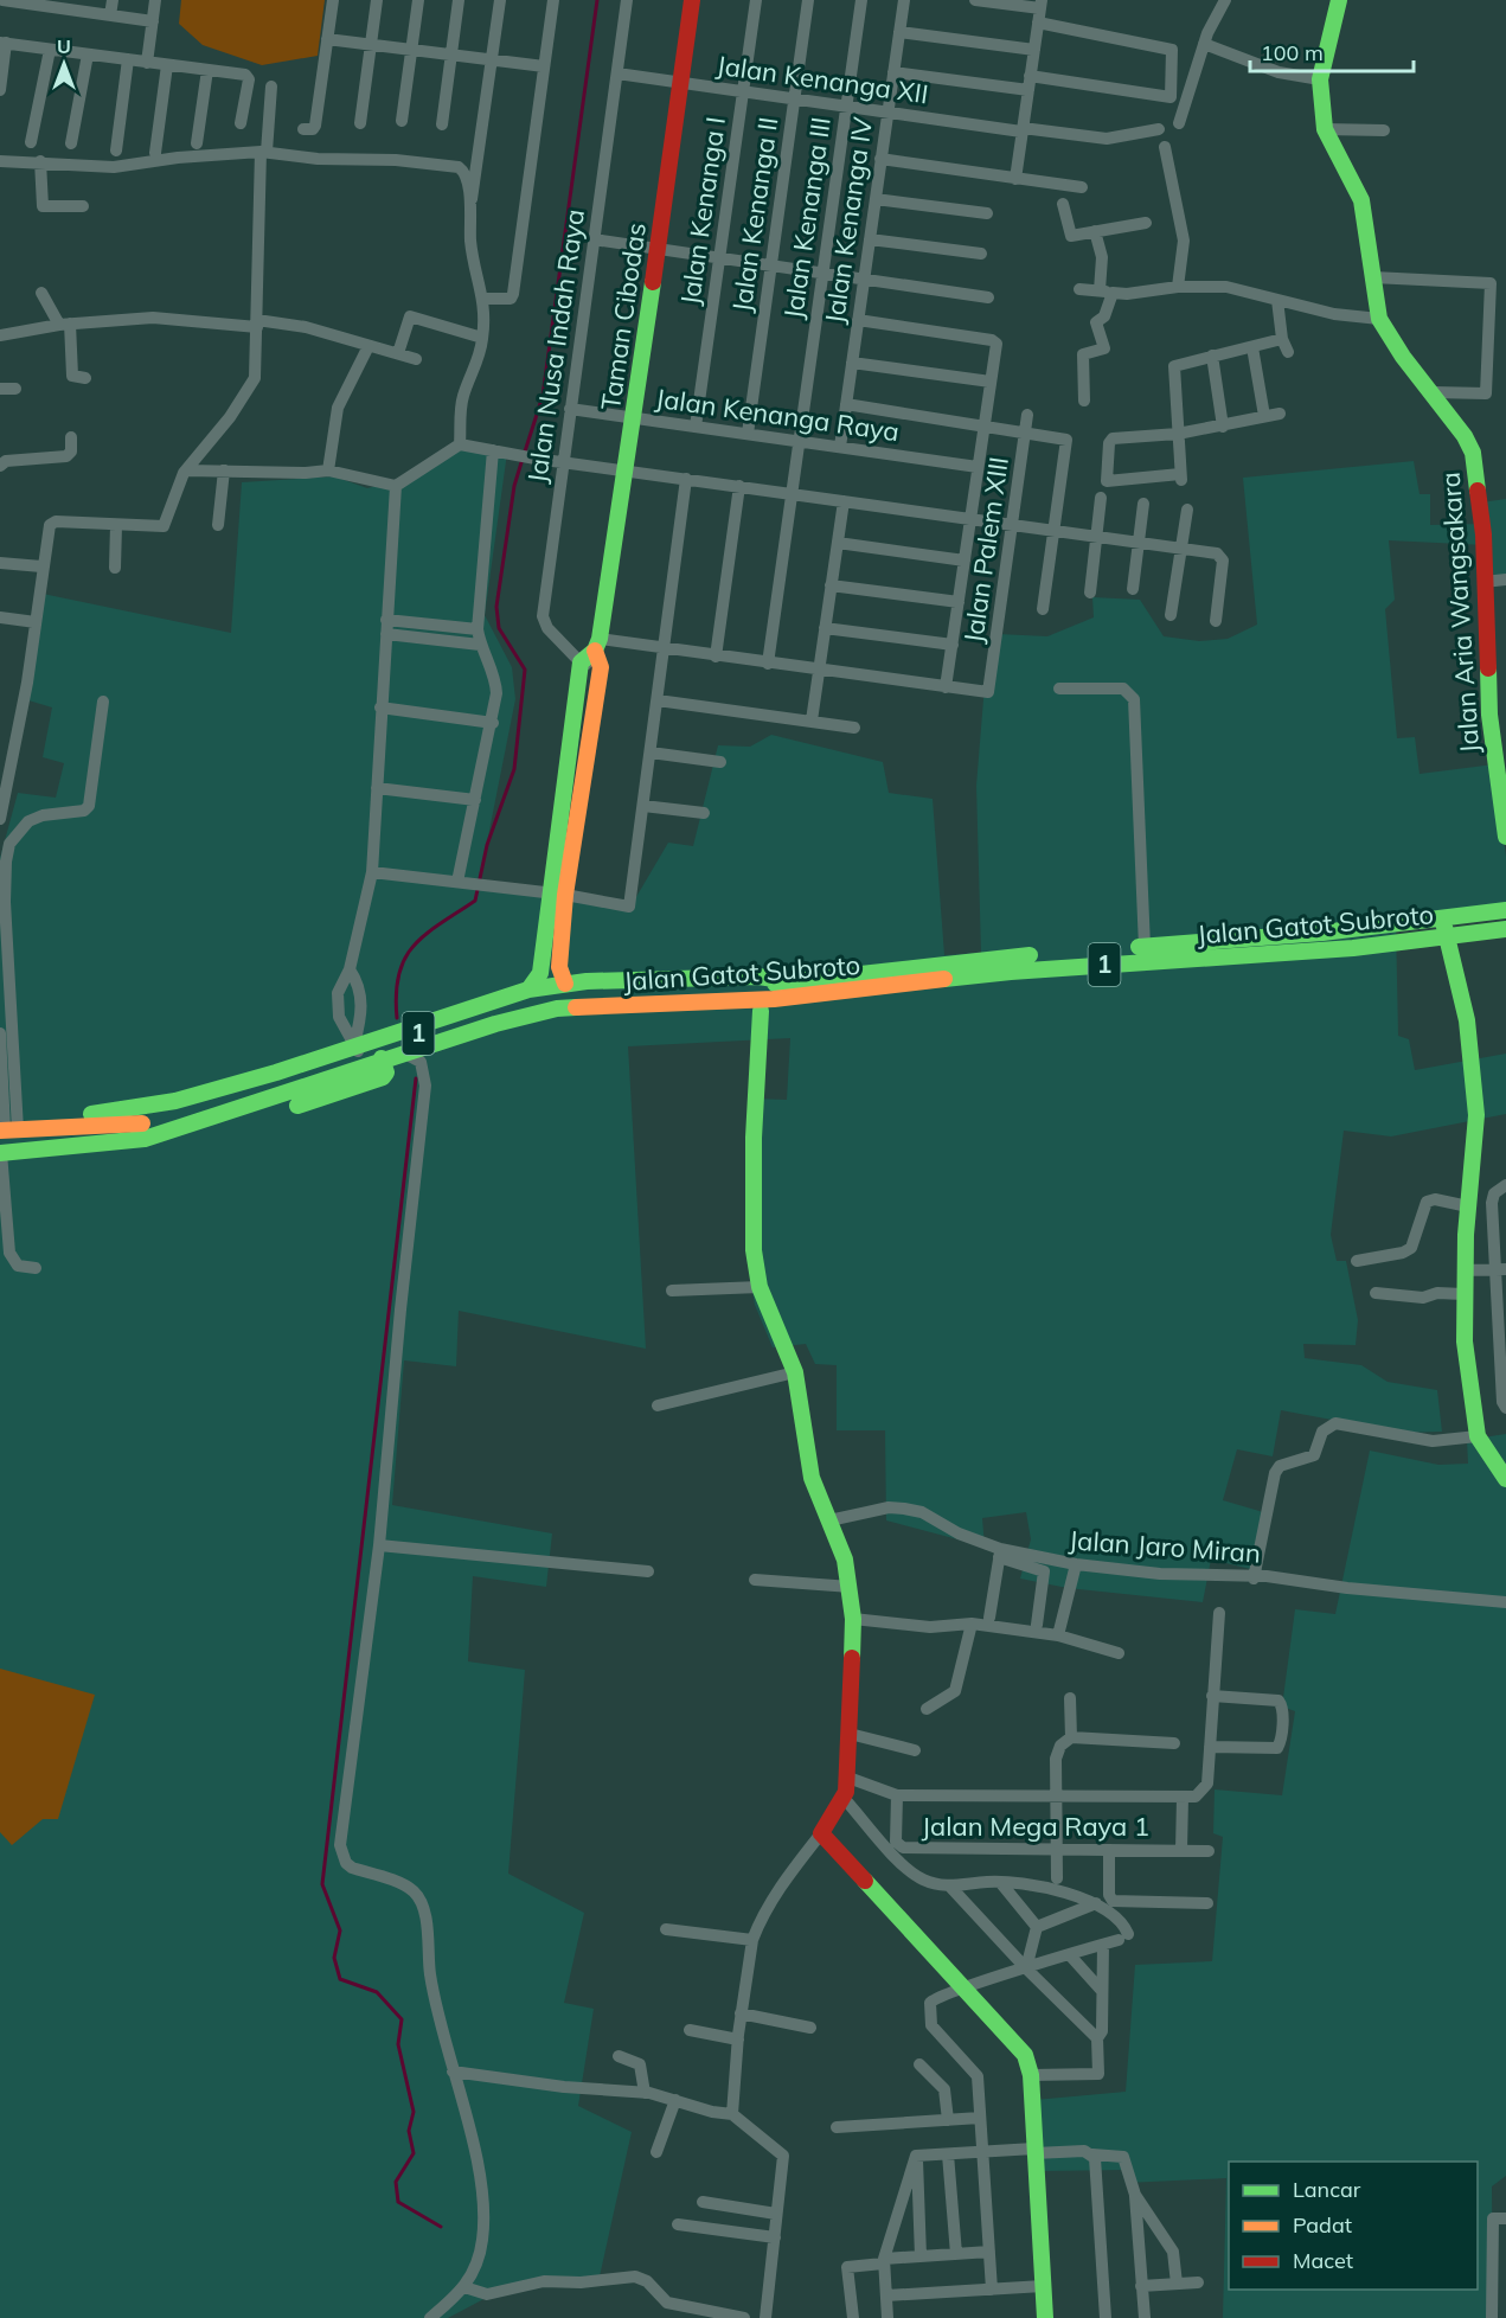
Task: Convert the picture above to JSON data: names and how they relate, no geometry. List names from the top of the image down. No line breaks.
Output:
{"streets":{"main road":["Taman Cibodas","Jalan Aria Wangsakara","Jalan Gatot Subroto","1"],"street":["Jalan Kenanga XII","Jalan Kenanga I","Jalan Kenanga II","Jalan Kenanga III","Jalan Kenanga IV","Jalan Nusa Indah Raya","Jalan Kenanga Raya","Jalan Palem XIII","Jalan Jaro Miran","Jalan Mega Raya 1"]},"crossings":[["Jalan Kenanga XII","Jalan Kenanga I"],["Jalan Kenanga XII","Jalan Kenanga II"],["Jalan Kenanga XII","Jalan Kenanga III"],["Jalan Kenanga XII","Jalan Kenanga IV"],["Jalan Kenanga XII","Taman Cibodas"],["Jalan Kenanga XII","Jalan Nusa Indah Raya"],["Jalan Kenanga I","Jalan Kenanga Raya"],["Jalan Kenanga II","Jalan Kenanga Raya"],["Jalan Kenanga III","Jalan Kenanga Raya"],["Jalan Kenanga IV","Jalan Kenanga Raya"],["Taman Cibodas","Jalan Kenanga Raya"],["Jalan Nusa Indah Raya","Jalan Kenanga Raya"]],"legend":["Lancar","Padat","Macet"],"scale_bar":"100 m","north":"top"}
